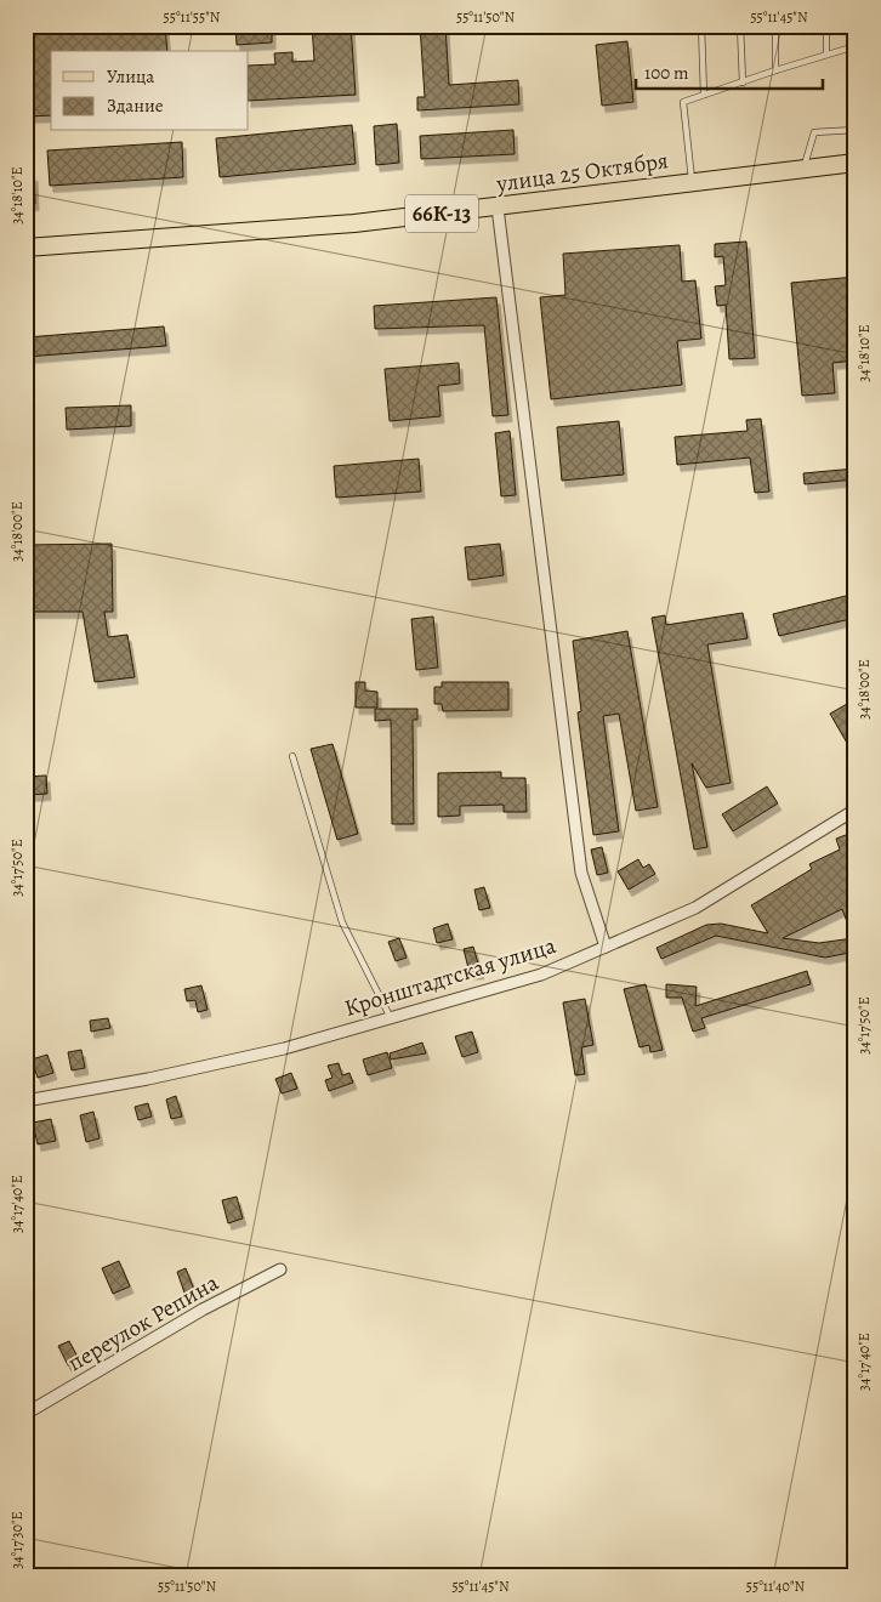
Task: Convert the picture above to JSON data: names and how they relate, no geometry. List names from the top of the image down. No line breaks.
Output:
{"streets":{"main road":["улица 25 Октября","66К-13"],"street":["Кронштадтская улица","переулок Репина"]},"legend":["Улица","Здание"],"scale_bar":"100 m","coordinates":["55°11'55\"N","55°11'50\"N","55°11'45\"N","34°18'10\"E","34°18'00\"E","34°17'50\"E","34°17'40\"E","34°17'30\"E","55°11'40\"N"]}
